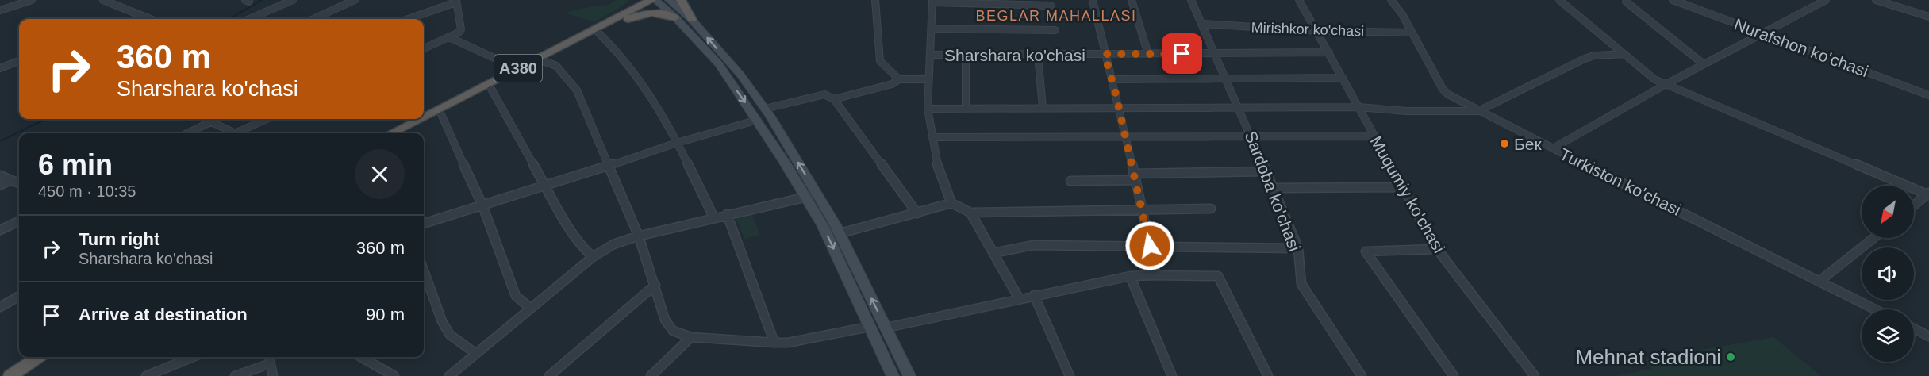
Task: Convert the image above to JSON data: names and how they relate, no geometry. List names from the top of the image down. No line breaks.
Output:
{"streets":{"highway":["A380"],"street":["Mirishkor ko'chasi","Nurafshon ko'chasi","Sharshara ko'chasi","Turkiston ko'chasi","Sardoba ko'chasi","Muqumiy ko'chasi"]},"crossings":[["Mirishkor ko'chasi","Turkiston ko'chasi"],["Mirishkor ko'chasi","Sardoba ko'chasi"],["Mirishkor ko'chasi","Muqumiy ko'chasi"],["Sharshara ko'chasi","Sardoba ko'chasi"],["Sharshara ko'chasi","Muqumiy ko'chasi"]],"districts":["BEGLAR MAHALLASI"],"places":["Бек","Mehnat stadioni"],"north":"bottom left","page":{"turn":["360 m","Sharshara ko'chasi"],"heading":["6 min","450 m · 10:35"],"list":[{"name":"Turn right","note":"Sharshara ko'chasi","value":"360 m"},{"name":"Arrive at destination","value":"90 m"}]}}
